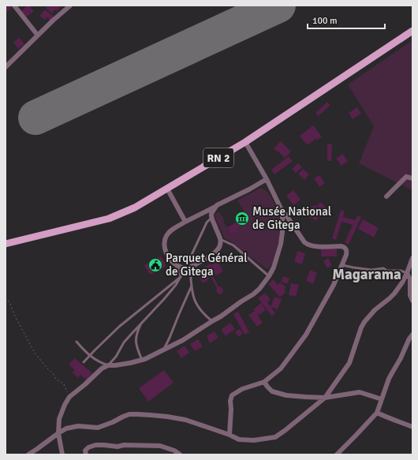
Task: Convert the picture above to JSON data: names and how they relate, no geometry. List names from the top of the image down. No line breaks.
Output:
{"streets":{"main road":["RN 2"]},"districts":["Magarama"],"places":{"museum":["Musée National de Gitega"],"public building":["Parquet Général de Gitega"]},"scale_bar":"100 m"}
